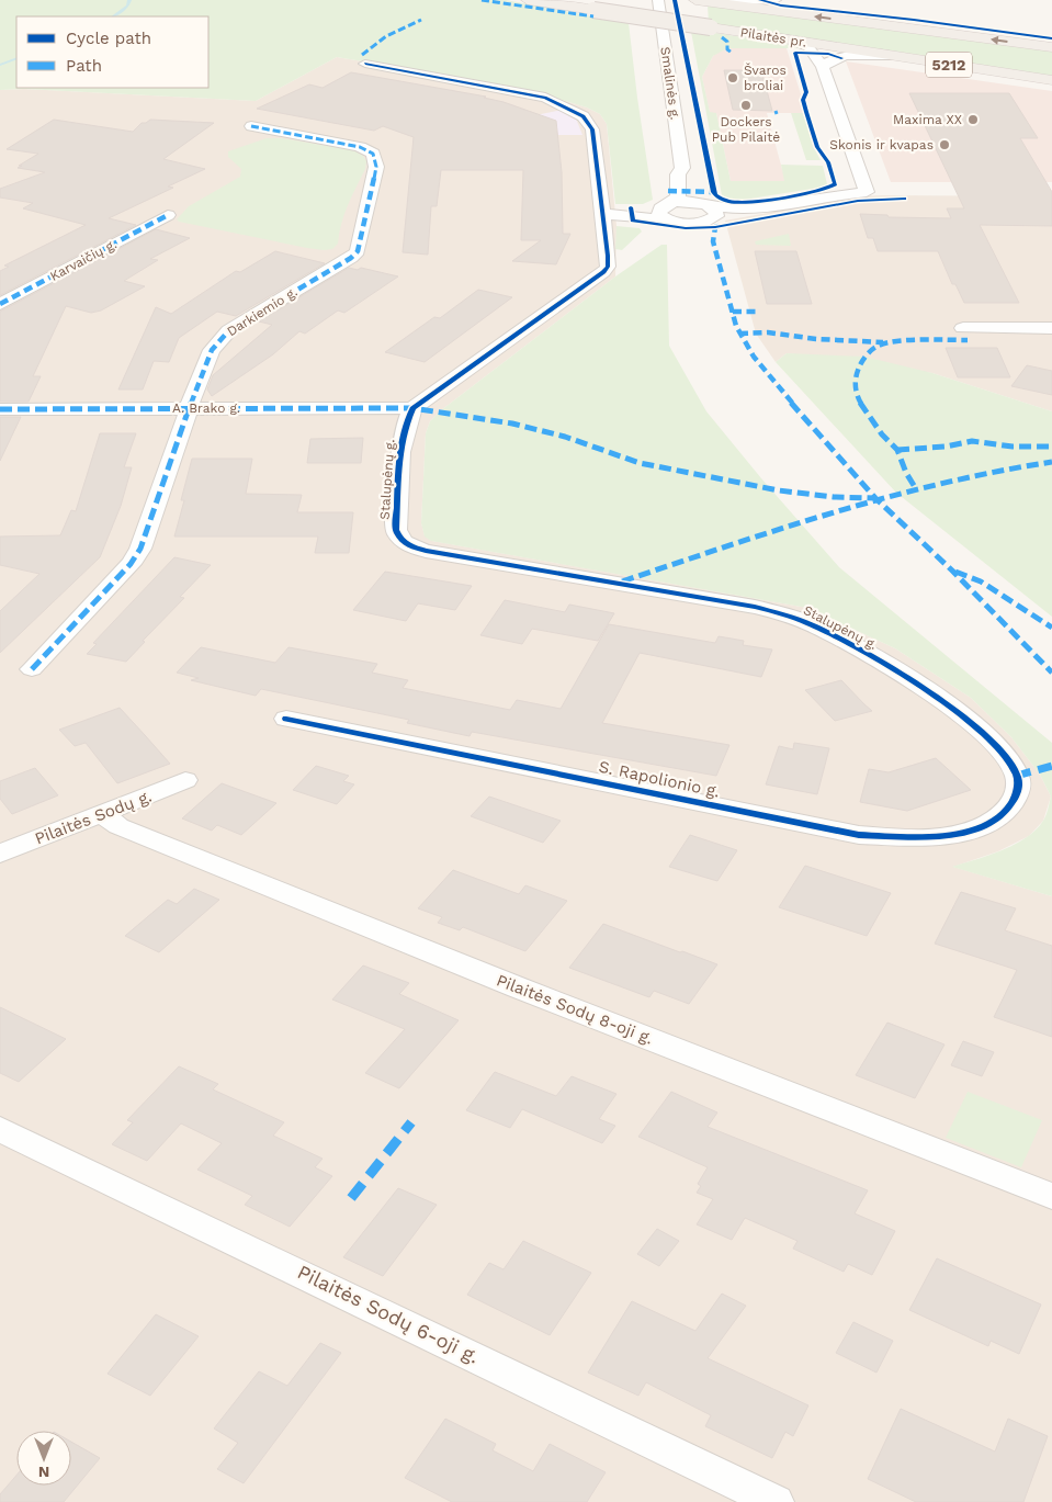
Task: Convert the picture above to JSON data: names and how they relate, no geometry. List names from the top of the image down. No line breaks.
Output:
{"streets":{"main road":["Pilaitės pr.","5212"],"street":["Smalinės g.","Karvaičių g.","Darkiemio g.","A. Brako g.","Stalupėnų g.","S. Rapolionio g.","Pilaitės Sodų g.","Pilaitės Sodų 8-oji g.","Pilaitės Sodų 6-oji g."]},"crossings":[["Darkiemio g.","A. Brako g."],["A. Brako g.","Stalupėnų g."],["Stalupėnų g.","S. Rapolionio g."],["Pilaitės Sodų g.","Pilaitės Sodų 8-oji g."]],"places":["Švaros broliai","Dockers Pub Pilaitė","Maxima XX","Skonis ir kvapas"],"legend":["Cycle path","Path"],"north":"bottom"}
